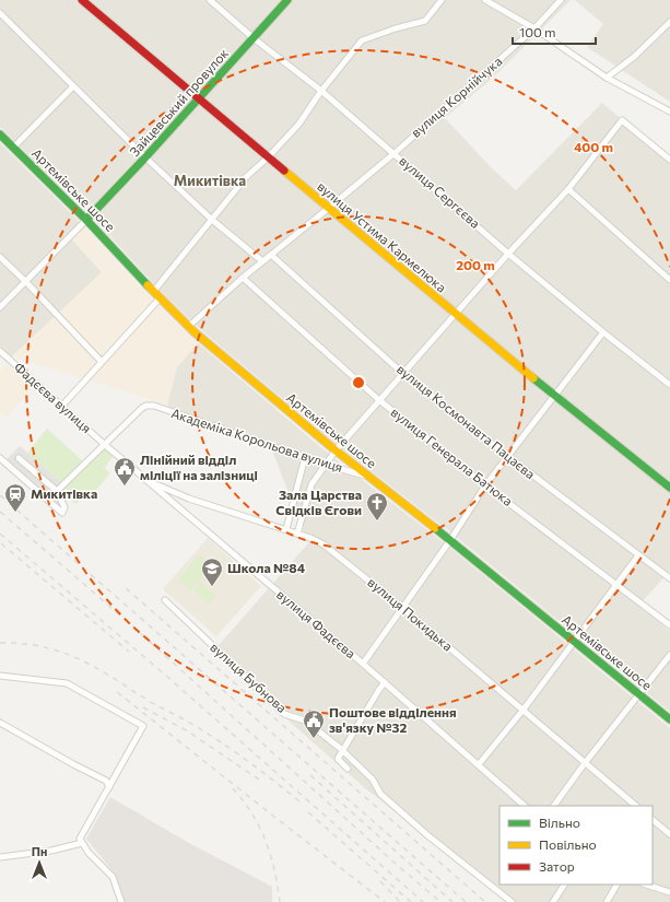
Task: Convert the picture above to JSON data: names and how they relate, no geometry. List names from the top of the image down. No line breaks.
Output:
{"streets":{"street":["вулиця Корнійчука","Зайцевський провулок","Артемівське шосе","вулиця Сергєєва","вулиця Устима Кармелюка","Фадєєва вулиця","вулиця Космонавта Пацаєва","Академіка Корольова вулиця","вулиця Генерала Батюка","вулиця Покидька","вулиця Фадєєва","вулиця Бубнова"]},"crossings":[["вулиця Корнійчука","Артемівське шосе"],["вулиця Корнійчука","вулиця Сергєєва"],["вулиця Корнійчука","вулиця Устима Кармелюка"],["вулиця Корнійчука","вулиця Космонавта Пацаєва"],["вулиця Корнійчука","вулиця Генерала Батюка"],["Зайцевський провулок","Артемівське шосе"],["Зайцевський провулок","вулиця Сергєєва"],["Зайцевський провулок","вулиця Устима Кармелюка"],["Артемівське шосе","Академіка Корольова вулиця"],["Фадєєва вулиця","Академіка Корольова вулиця"],["Фадєєва вулиця","вулиця Фадєєва"],["Академіка Корольова вулиця","вулиця Фадєєва"],["вулиця Покидька","вулиця Фадєєва"]],"districts":["Микитівка"],"places":{"public building":["Лінійний відділ міліції на залізниці","Поштове відділення зв'язку №32"],"station":["Микитівка"],"church":["Зала Царства Свідків Єгови"],"school or university":["Школа №84"]},"legend":["Вільно","Повільно","Затор"],"scale_bar":"100 m","north":"top","rings":["400 m","200 m"]}
